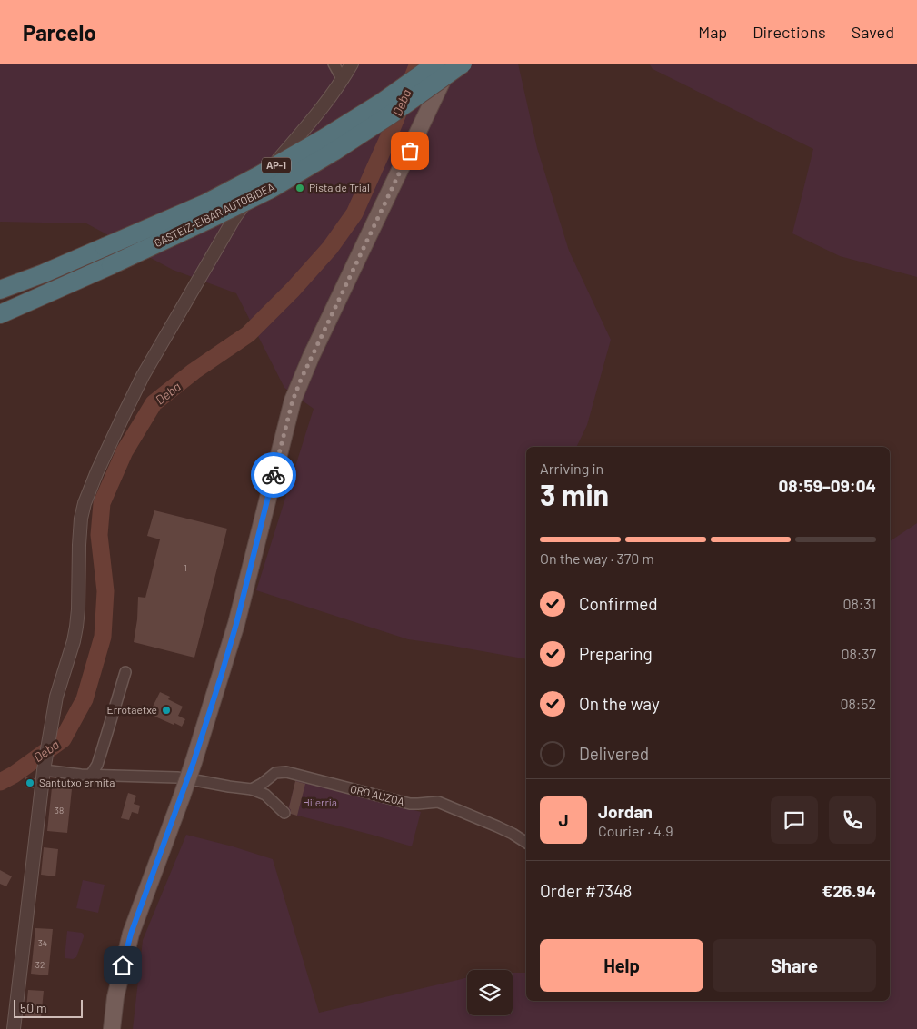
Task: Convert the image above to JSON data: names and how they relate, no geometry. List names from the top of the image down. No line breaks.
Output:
{"streets":{"highway":["AP-1","GASTEIZ-EIBAR AUTOBIDEA"],"street":["ORO AUZOA"]},"water":["Deba"],"parks":["Hilerria"],"places":["Pista de Trial","Errotaetxe","Santutxo ermita"],"house_numbers":["1","38","34","32"],"scale_bar":"50 m","page":{"header":"Parcelo","nav":["Map","Directions","Saved"],"heading":["3 min","Arriving in","08:59–09:04"],"panel":["Jordan","Courier · 4.9","Order #7348","€26.94"],"bar":"On the way · 370 m","list":[["Confirmed","08:31"],["Preparing","08:37"],["On the way","08:52"],"Delivered"],"round":"J","buttons":["Help","Share"],"scale":"50 m"}}
